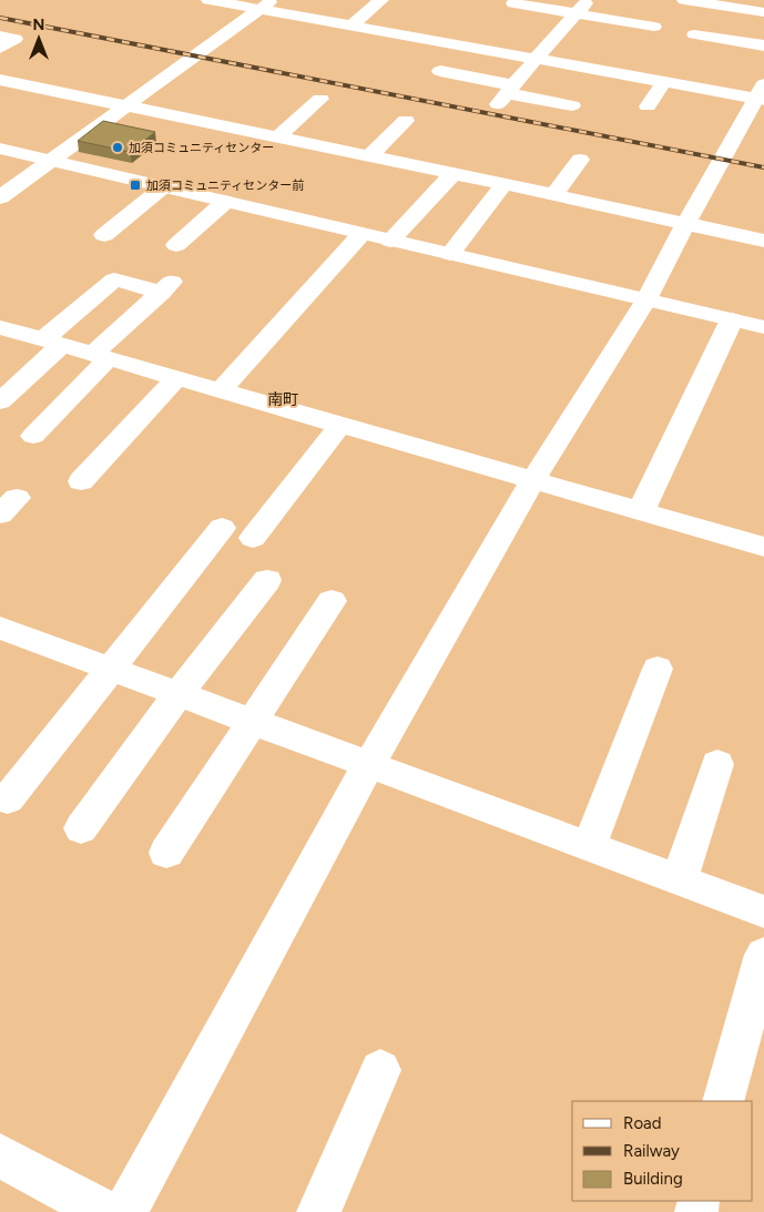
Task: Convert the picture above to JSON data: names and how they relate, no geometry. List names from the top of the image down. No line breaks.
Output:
{"districts":["南町"],"places":{"other":["加須コミュニティセンター"],"transit":["加須コミュニティセンター前"]},"legend":["Road","Railway","Building"],"north":"top"}
